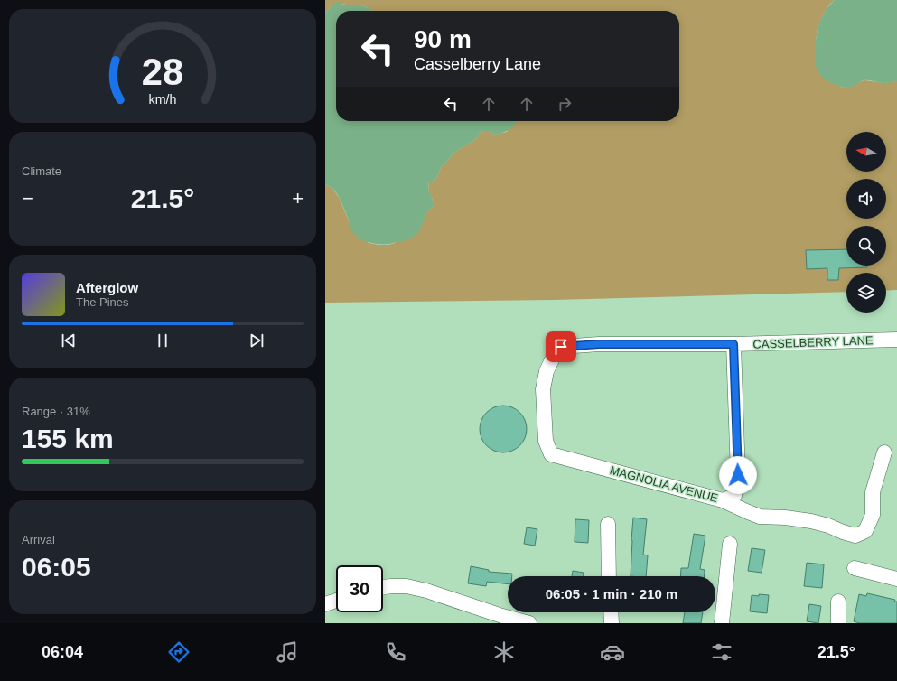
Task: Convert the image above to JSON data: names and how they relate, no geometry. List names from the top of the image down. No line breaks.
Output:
{"streets":{"street":["CASSELBERRY LANE","MAGNOLIA AVENUE"]},"crossings":[["CASSELBERRY LANE","MAGNOLIA AVENUE"]],"north":"left","page":{"turn":["90 m","Casselberry Lane"],"tile":["Climate",["Range · 31%","155 km"],["Arrival","06:05"]],"heat":["−","21.5°","+"],"song":["Afterglow","The Pines"],"limit":"30","trip":"06:05 · 1 min · 210 m","tabs":["06:04","21.5°"],"gauge":["28","km/h"]}}
